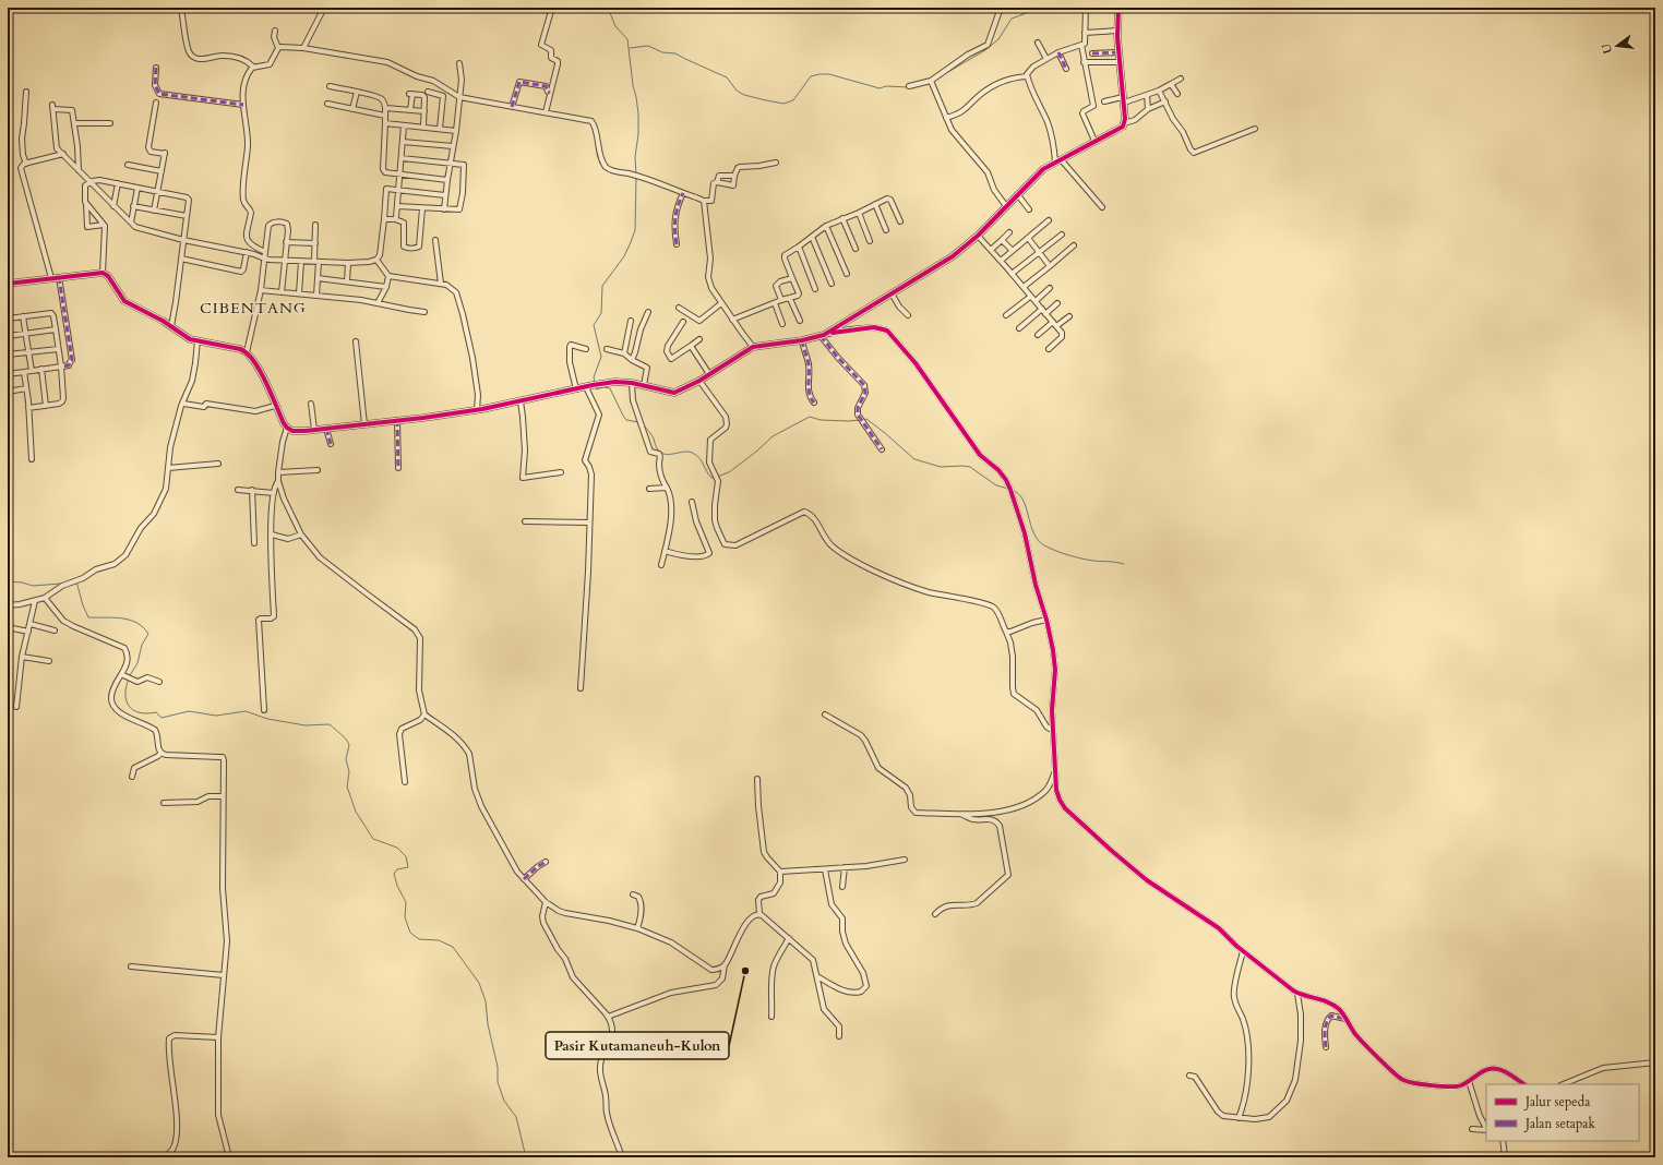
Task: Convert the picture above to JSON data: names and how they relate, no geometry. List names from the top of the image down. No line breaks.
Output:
{"districts":["CIBENTANG"],"places":["Pasir Kutamaneuh-Kulon"],"legend":["Jalur sepeda","Jalan setapak"],"north":"left"}
